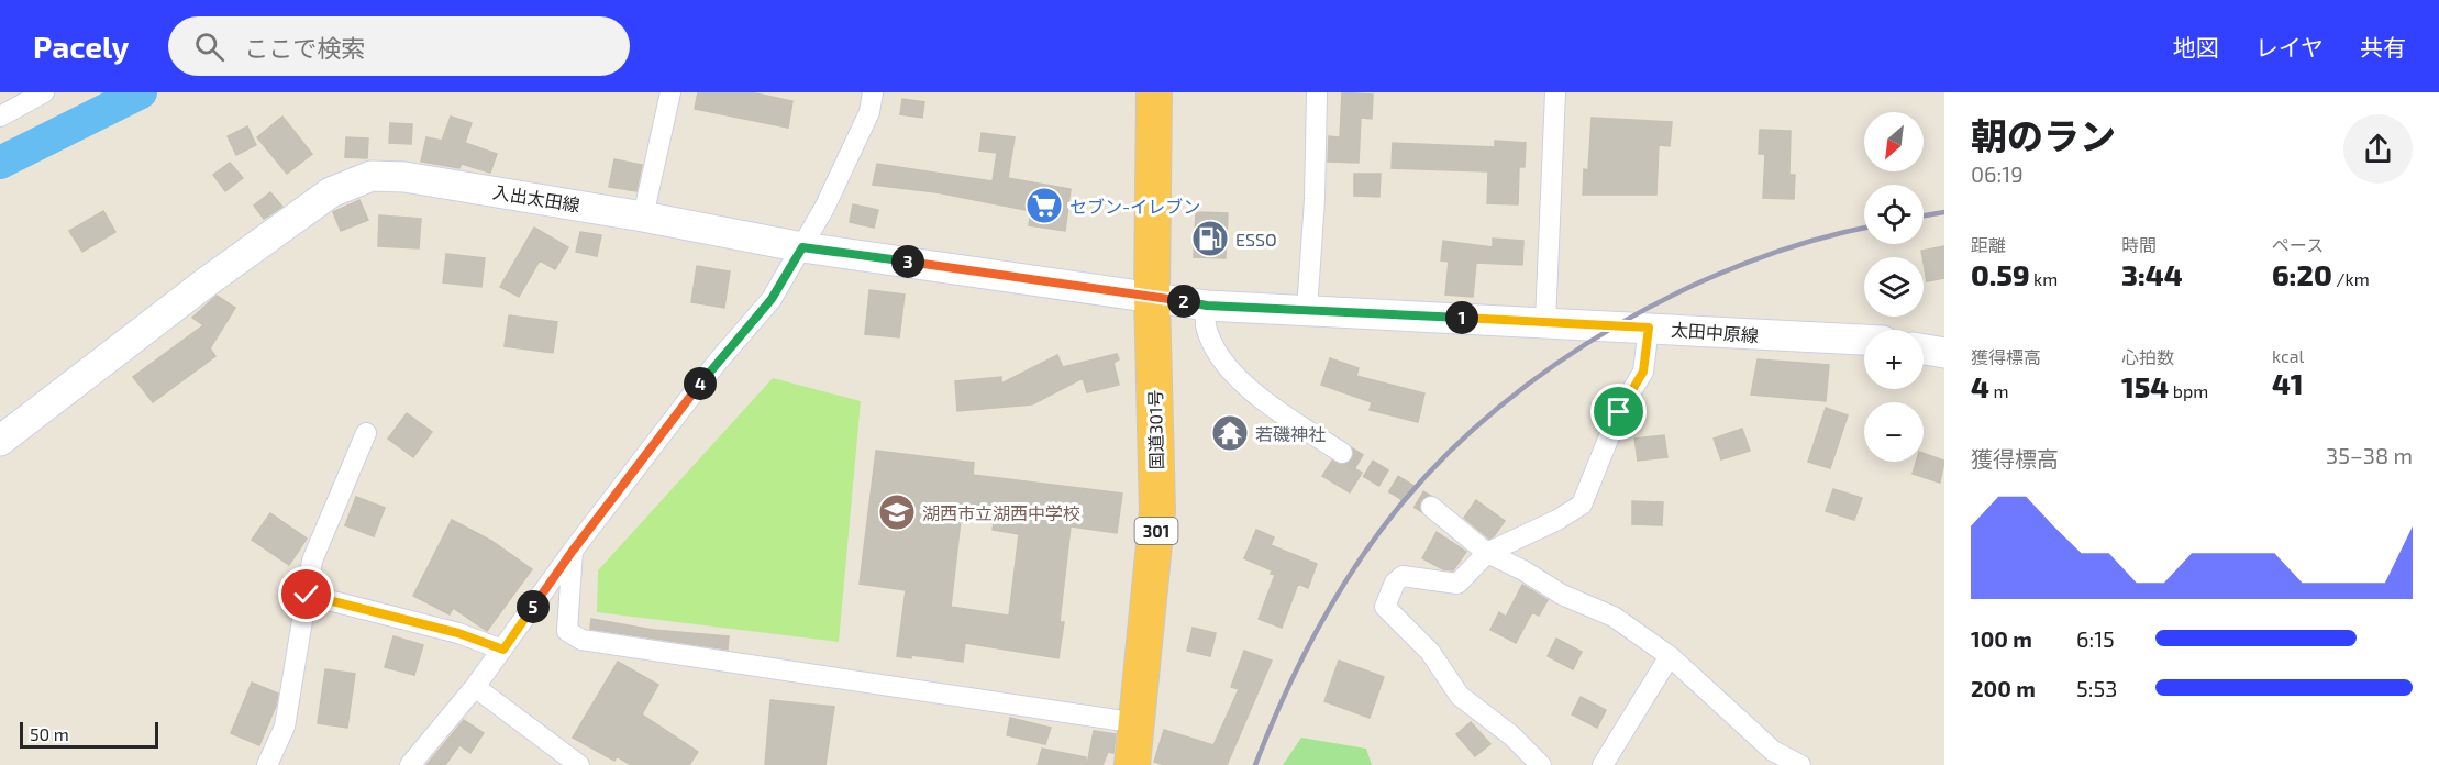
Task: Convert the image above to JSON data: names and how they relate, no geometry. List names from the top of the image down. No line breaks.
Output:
{"streets":{"highway":["国道301号","301"],"main road":["入出太田線","太田中原線"]},"crossings":[["入出太田線","太田中原線"],["入出太田線","国道301号"],["太田中原線","国道301号"]],"places":{"supermarket":["セブン-イレブン"],"fuel station":["ESSO"],"temple":["若磯神社"],"school or university":["湖西市立湖西中学校"]},"scale_bar":"50 m","north":"bottom left","page":{"header":"Pacely","search":"ここで検索","nav":["地図","レイヤ","共有"],"heading":["朝のラン","06:19"],"map_buttons":["+","−"],"stats":[["距離","0.59 km"],["時間","3:44"],["ペース","6:20 /km"],["獲得標高","4 m"],["心拍数","154 bpm"],["kcal","41"]],"pins":["3","2","1","4","5"],"chart":["獲得標高","35–38 m"],"list":[{"name":"100 m","note":"6:15"},{"name":"200 m","note":"5:53"}],"scale":"50 m"}}
